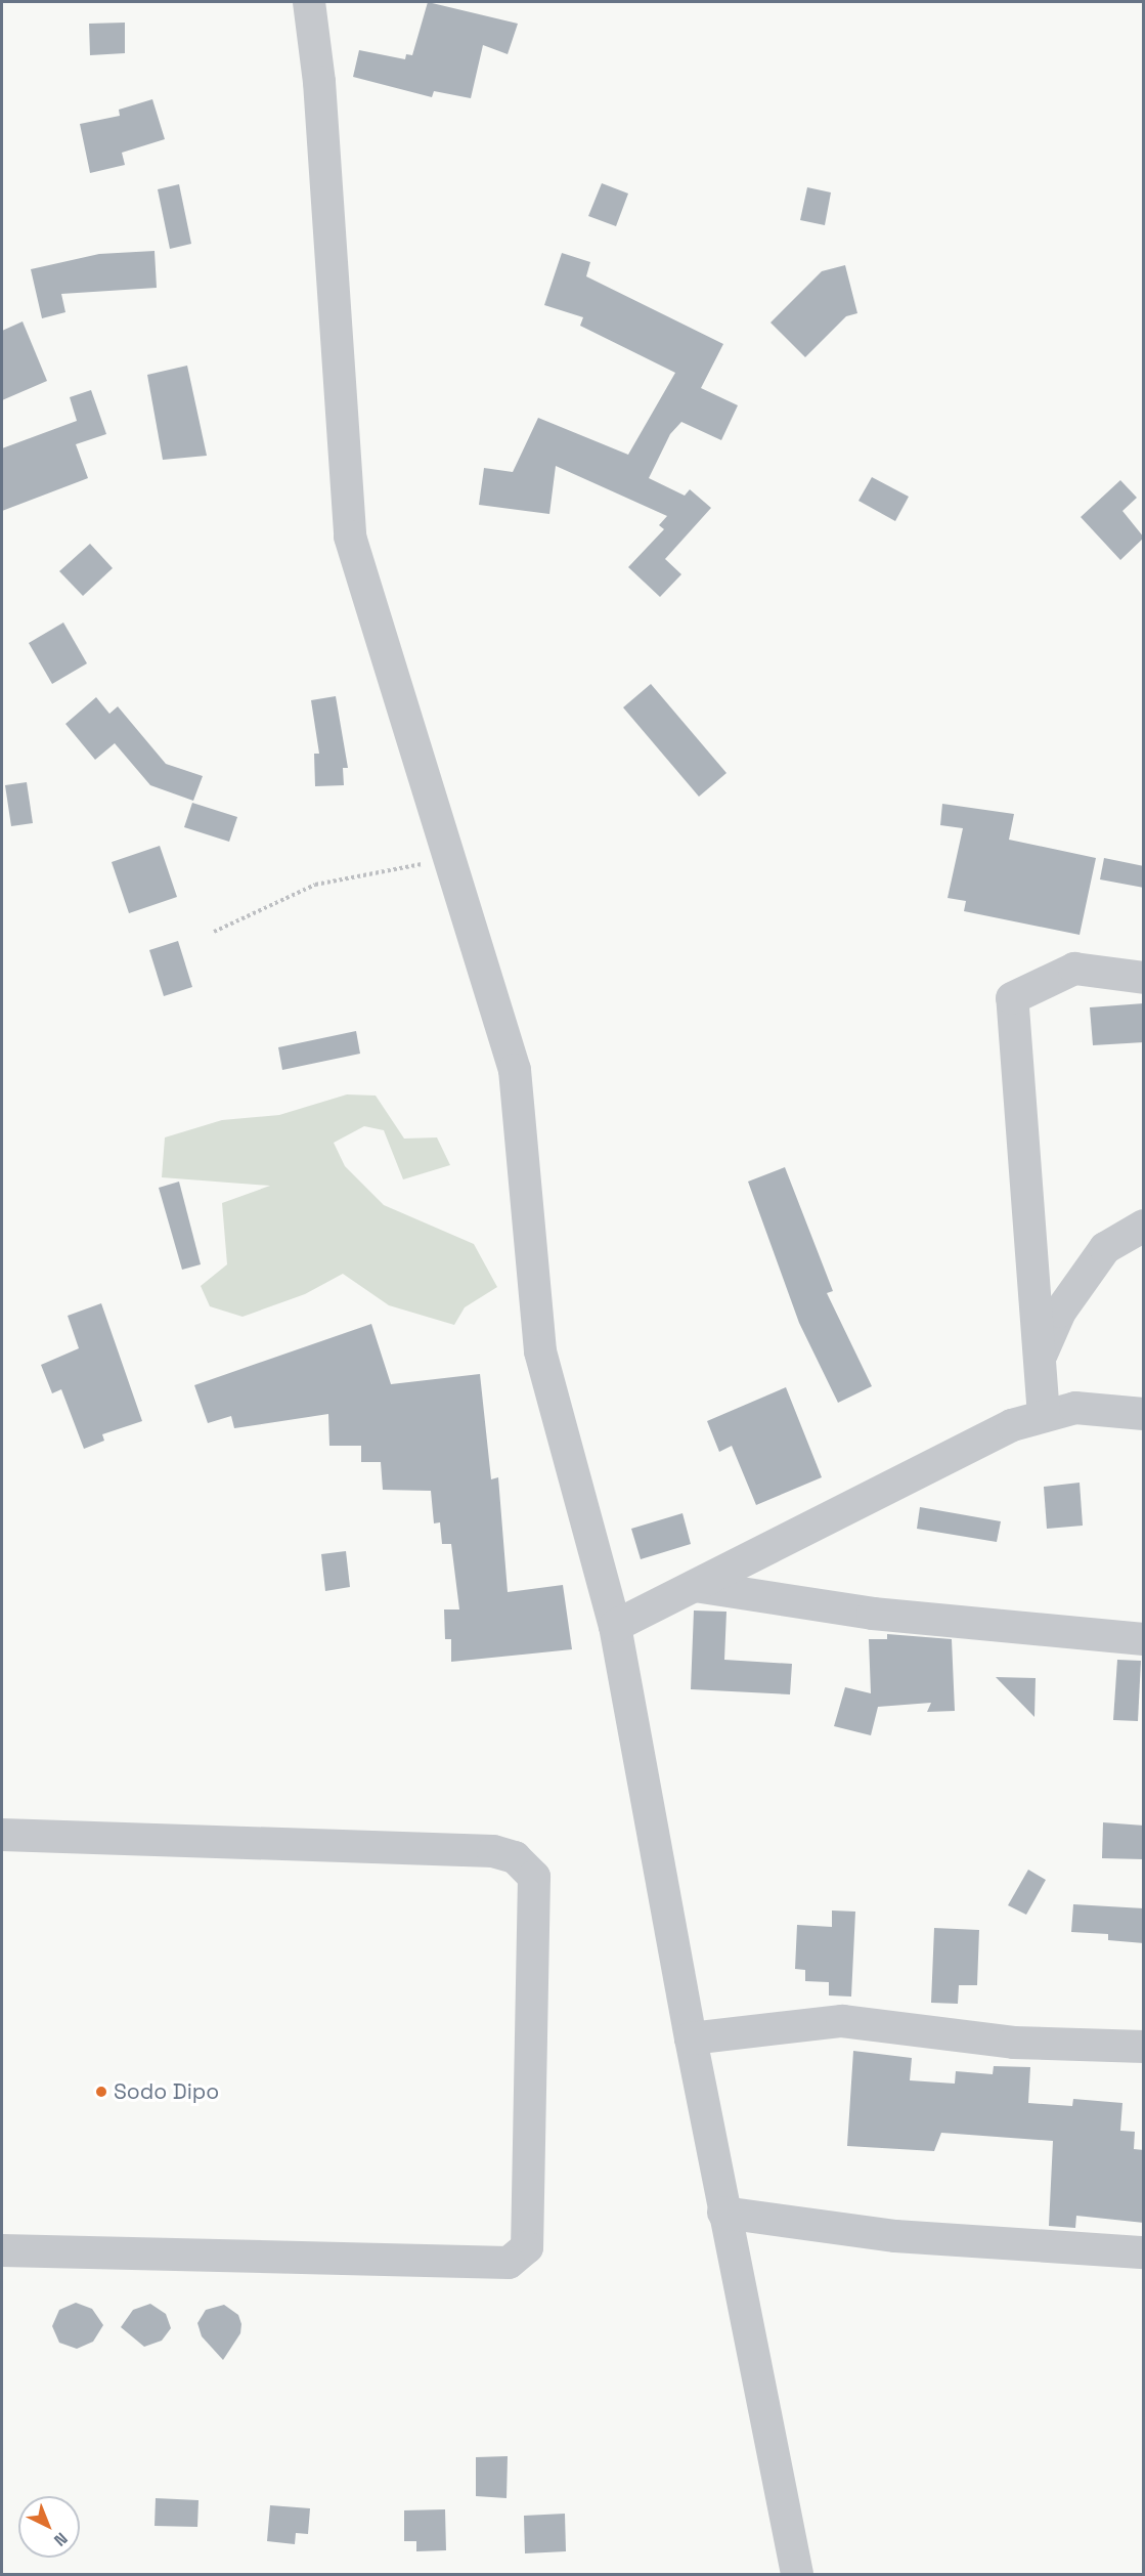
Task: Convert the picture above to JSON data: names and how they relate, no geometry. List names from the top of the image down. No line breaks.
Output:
{"places":["Sodo Dipo"],"north":"bottom right"}
